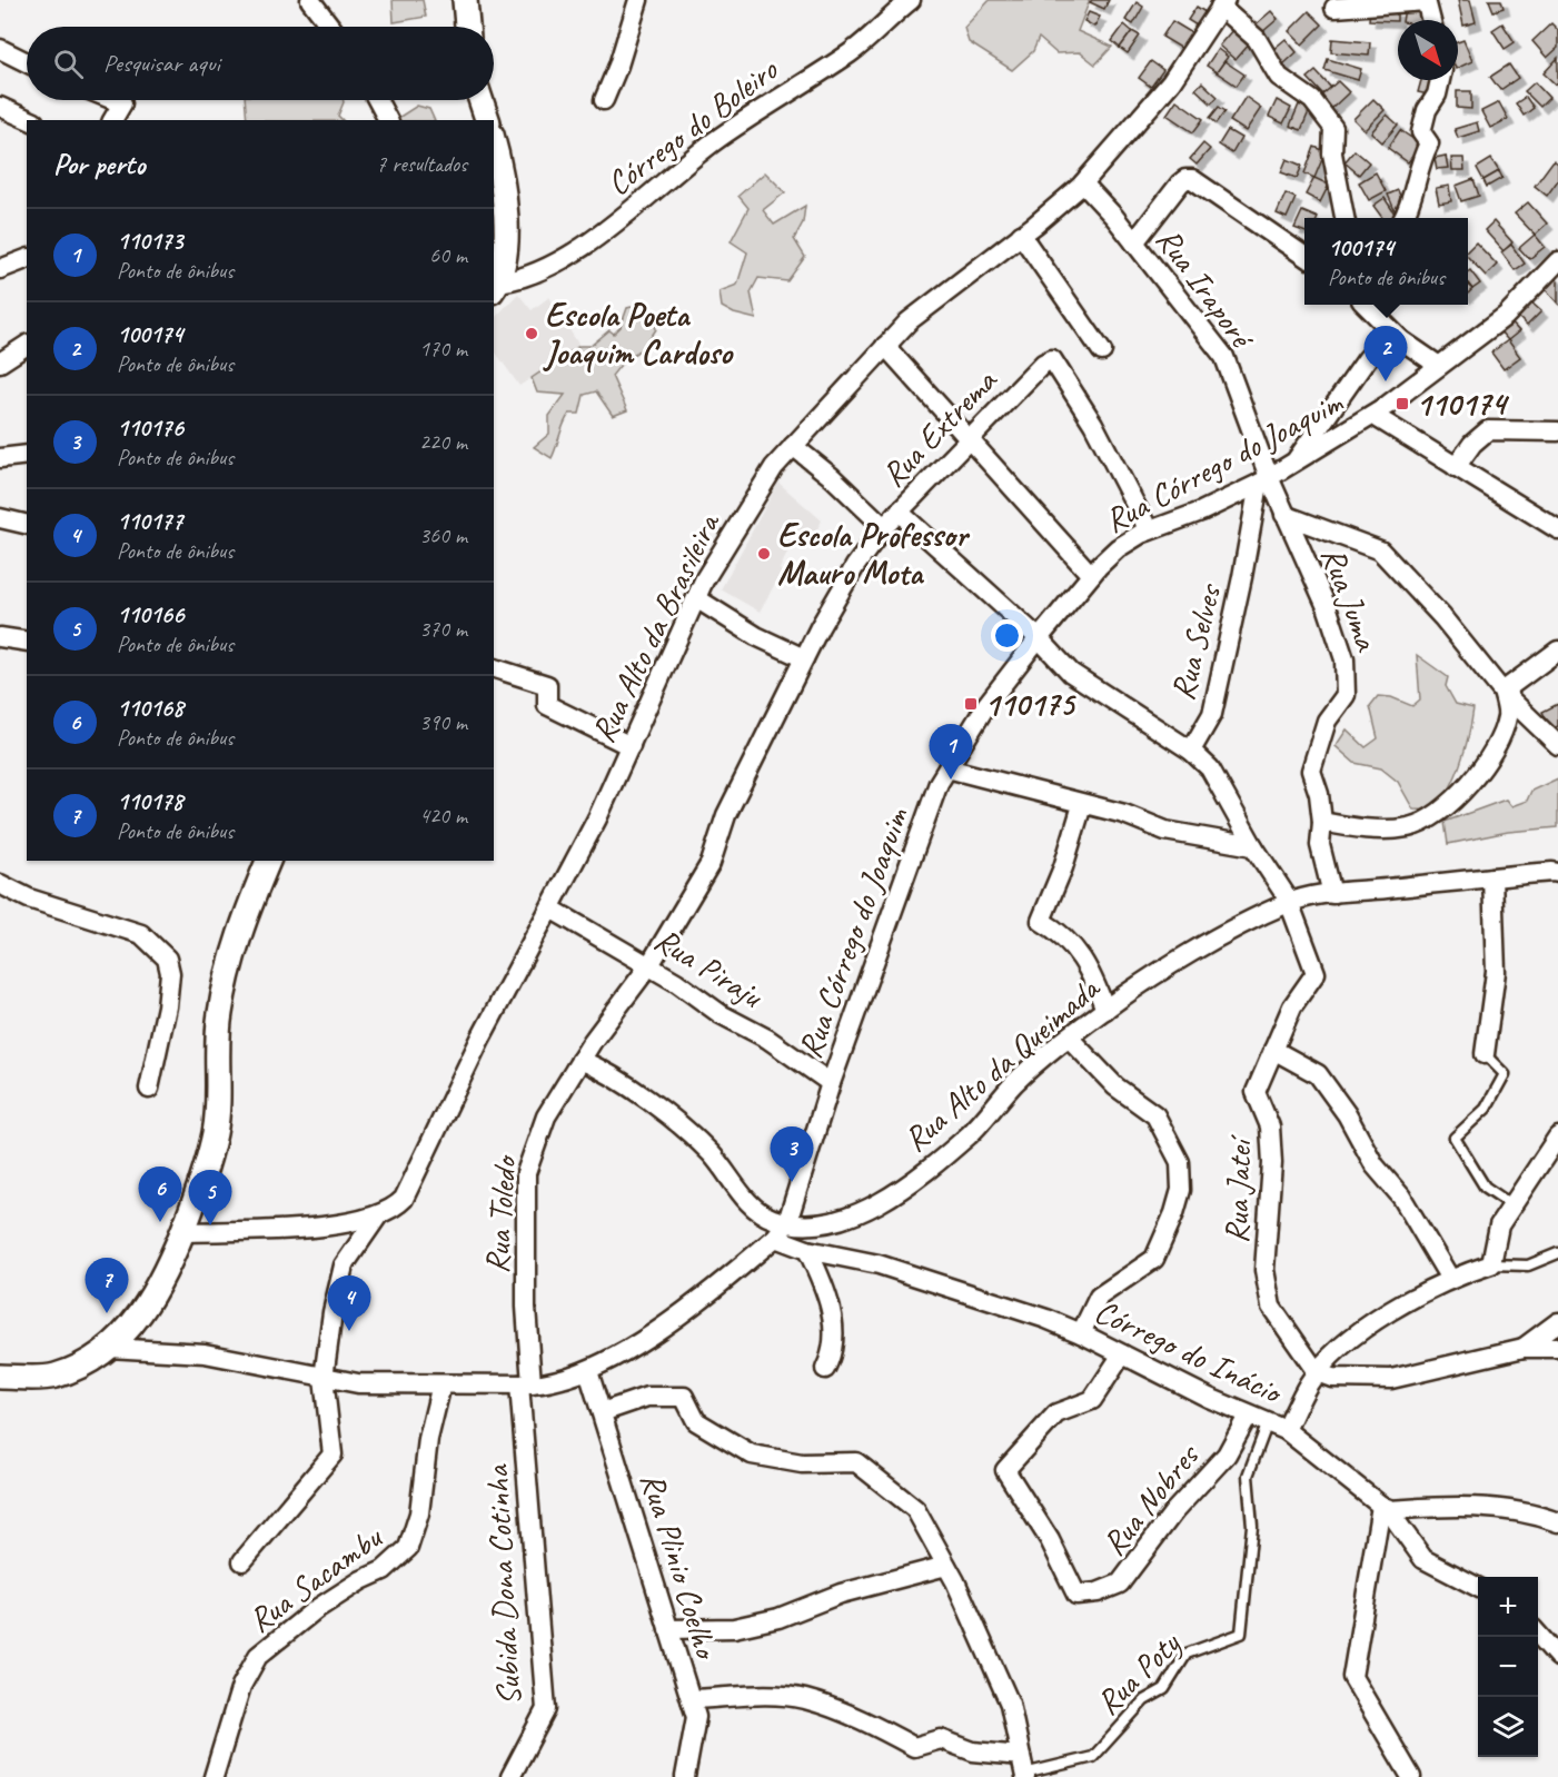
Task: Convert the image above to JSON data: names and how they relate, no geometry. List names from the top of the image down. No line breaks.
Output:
{"streets":{"street":["Córrego do Boleiro","Rua Iraporé","Rua Extrema","Rua Córrego do Joaquim","Rua Juma","Rua Alto da Brasileira","Rua Selves","Rua Piraju","Rua Alto da Queimada","Rua Jateí","Rua Toledo","Córrego do Inácio","Rua Nobres","Rua Plinio Coelho","Rua Sacambu","Subida Dona Cotinha"],"lane":["Rua Poty"]},"crossings":[["Rua Iraporé","Rua Córrego do Joaquim"],["Rua Iraporé","Rua Juma"],["Rua Iraporé","Rua Alto da Brasileira"],["Rua Iraporé","Rua Selves"],["Rua Extrema","Rua Córrego do Joaquim"],["Rua Extrema","Rua Piraju"],["Rua Extrema","Rua Jateí"],["Rua Extrema","Rua Toledo"],["Rua Córrego do Joaquim","Rua Juma"],["Rua Córrego do Joaquim","Rua Selves"],["Rua Córrego do Joaquim","Rua Piraju"],["Rua Córrego do Joaquim","Rua Alto da Queimada"],["Rua Córrego do Joaquim","Rua Jateí"],["Rua Córrego do Joaquim","Rua Toledo"],["Rua Córrego do Joaquim","Córrego do Inácio"],["Rua Córrego do Joaquim","Rua Plinio Coelho"],["Rua Córrego do Joaquim","Rua Sacambu"],["Rua Córrego do Joaquim","Subida Dona Cotinha"],["Rua Juma","Rua Selves"],["Rua Juma","Rua Alto da Queimada"],["Rua Alto da Brasileira","Rua Piraju"],["Rua Selves","Rua Jateí"],["Rua Piraju","Rua Toledo"],["Rua Alto da Queimada","Rua Jateí"],["Rua Toledo","Subida Dona Cotinha"],["Córrego do Inácio","Rua Nobres"],["Córrego do Inácio","Rua Poty"]],"places":{"other":["Escola Poeta Joaquim Cardoso","Escola Professor Mauro Mota"],"transit":["110174","110175"]},"north":"bottom right","page":{"search":"Pesquisar aqui","heading":["Por perto","7 resultados"],"list":[{"mark":"1","name":"110173","note":"Ponto de ônibus","value":"60 m"},{"mark":"2","name":"100174","note":"Ponto de ônibus","value":"170 m"},{"mark":"3","name":"110176","note":"Ponto de ônibus","value":"220 m"},{"mark":"4","name":"110177","note":"Ponto de ônibus","value":"360 m"},{"mark":"5","name":"110166","note":"Ponto de ônibus","value":"370 m"},{"mark":"6","name":"110168","note":"Ponto de ônibus","value":"390 m"},{"mark":"7","name":"110178","note":"Ponto de ônibus","value":"420 m"}],"popup":["100174","Ponto de ônibus"],"pins":["2","1","3","6","5","7","4"],"map_buttons":["+","−"]}}
